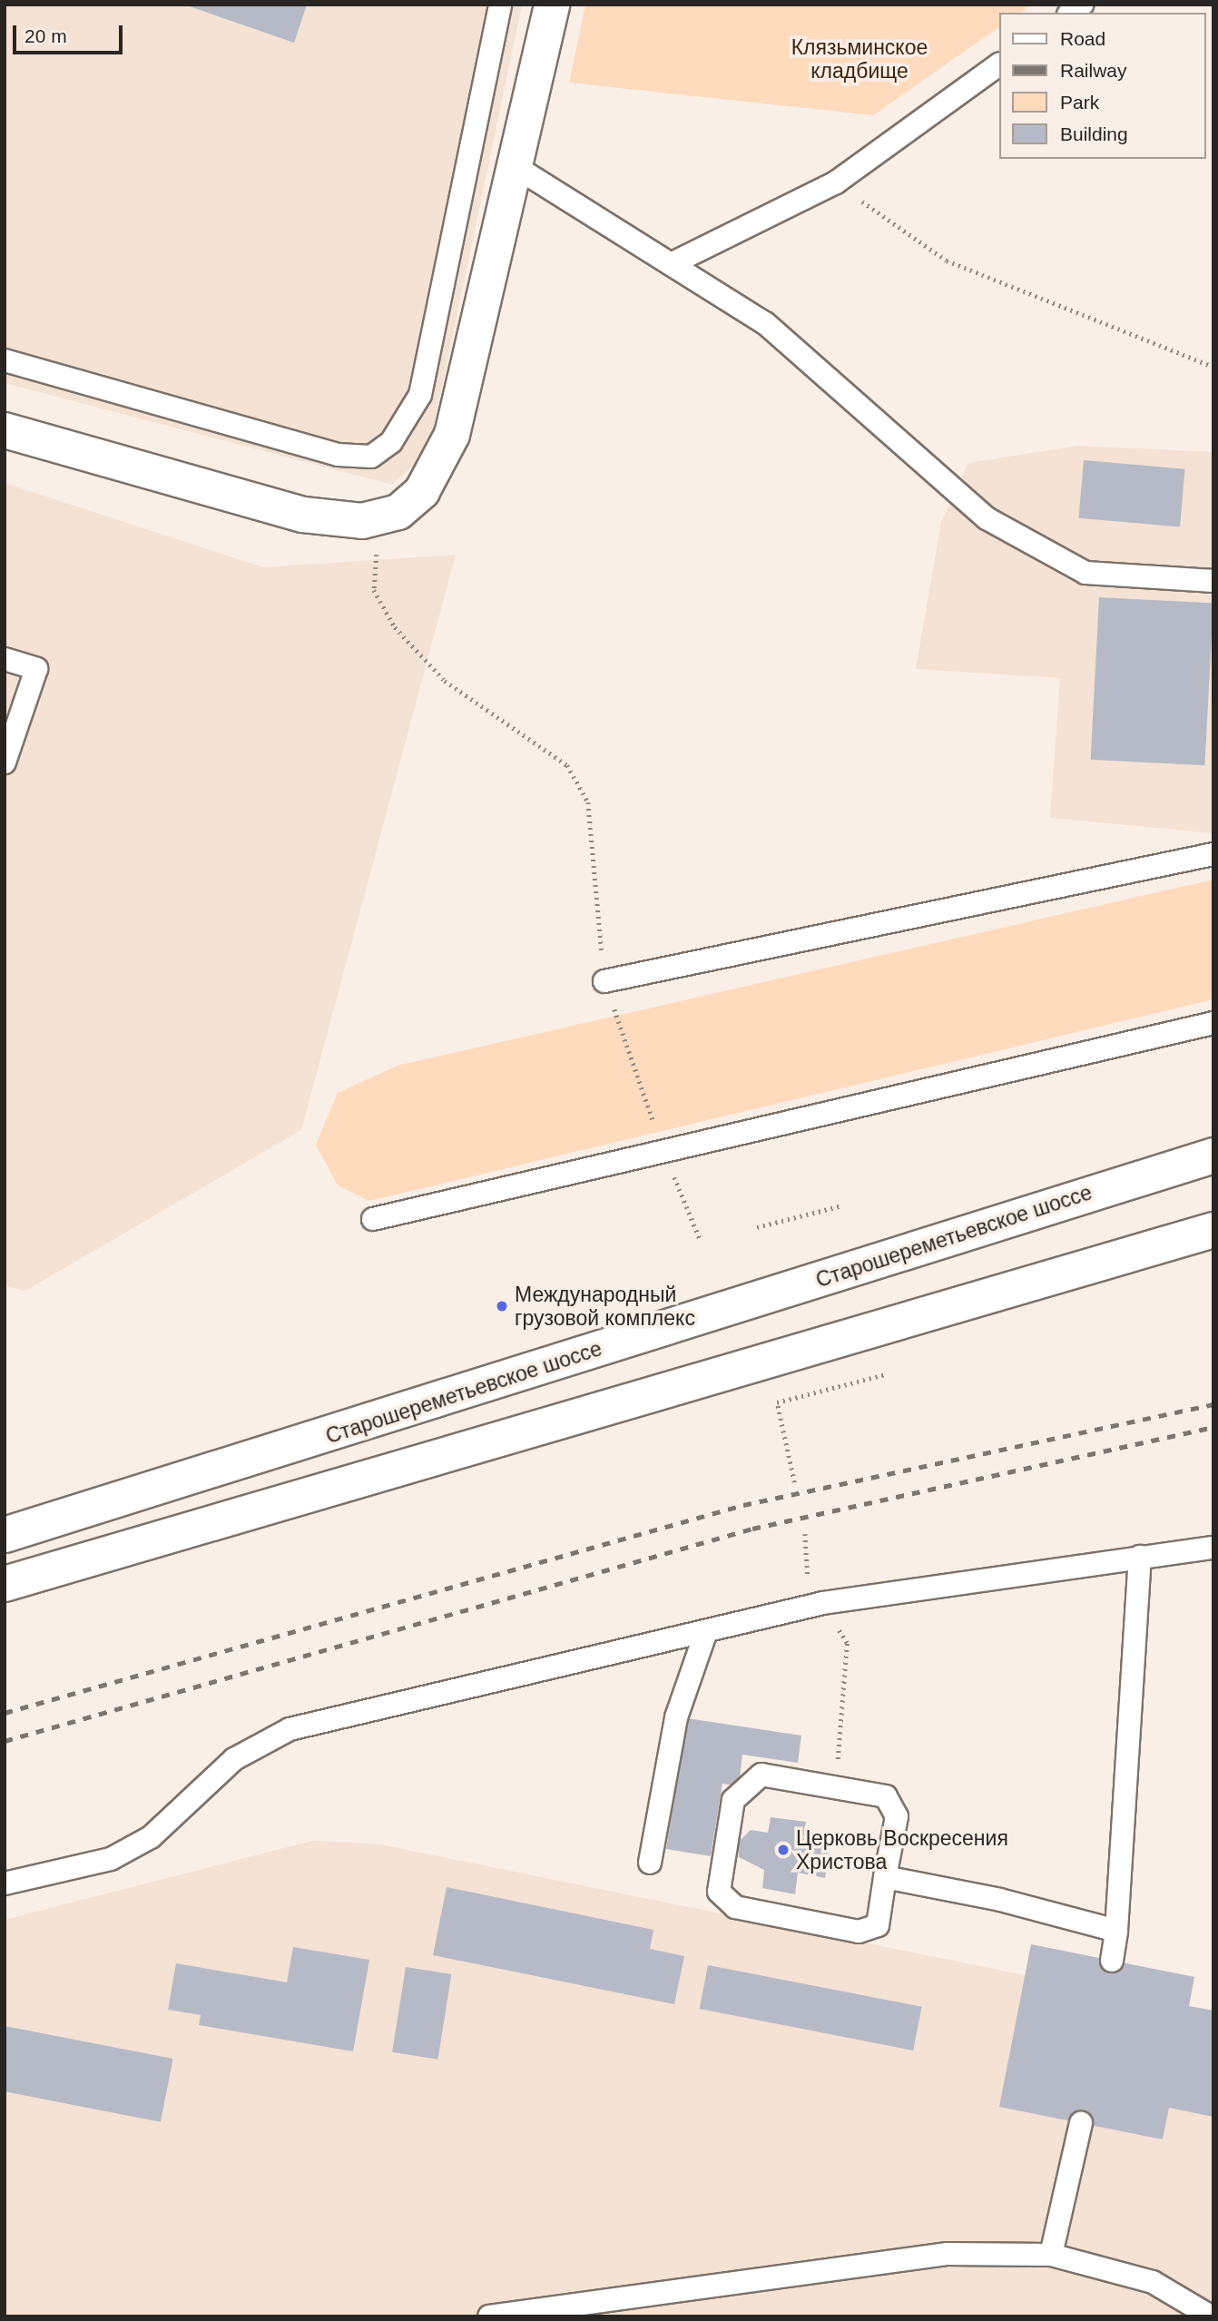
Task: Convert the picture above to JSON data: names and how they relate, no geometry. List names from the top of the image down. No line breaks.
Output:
{"streets":{"main road":["Старошереметьевское шоссе"]},"parks":["Клязьминское кладбище"],"places":["Международный грузовой комплекс","Церковь Воскресения Христова"],"legend":["Road","Railway","Park","Building"],"scale_bar":"20 m"}
